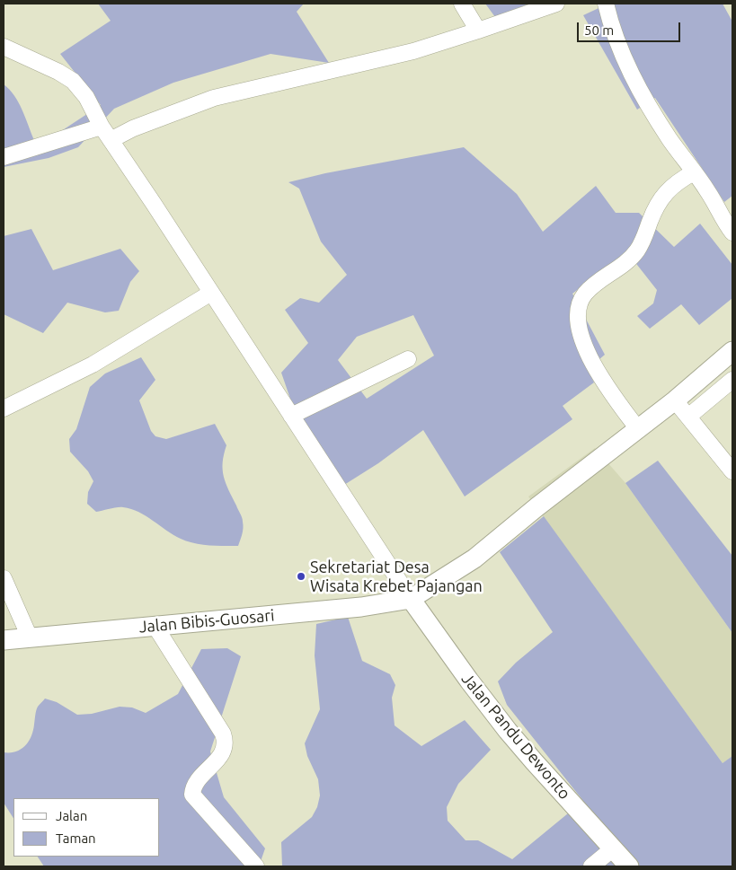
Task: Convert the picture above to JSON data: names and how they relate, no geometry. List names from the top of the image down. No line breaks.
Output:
{"streets":{"street":["Jalan Bibis-Guosari","Jalan Pandu Dewonto"]},"crossings":[["Jalan Bibis-Guosari","Jalan Pandu Dewonto"]],"places":["Sekretariat Desa Wisata Krebet Pajangan"],"legend":["Jalan","Taman"],"scale_bar":"50 m"}
